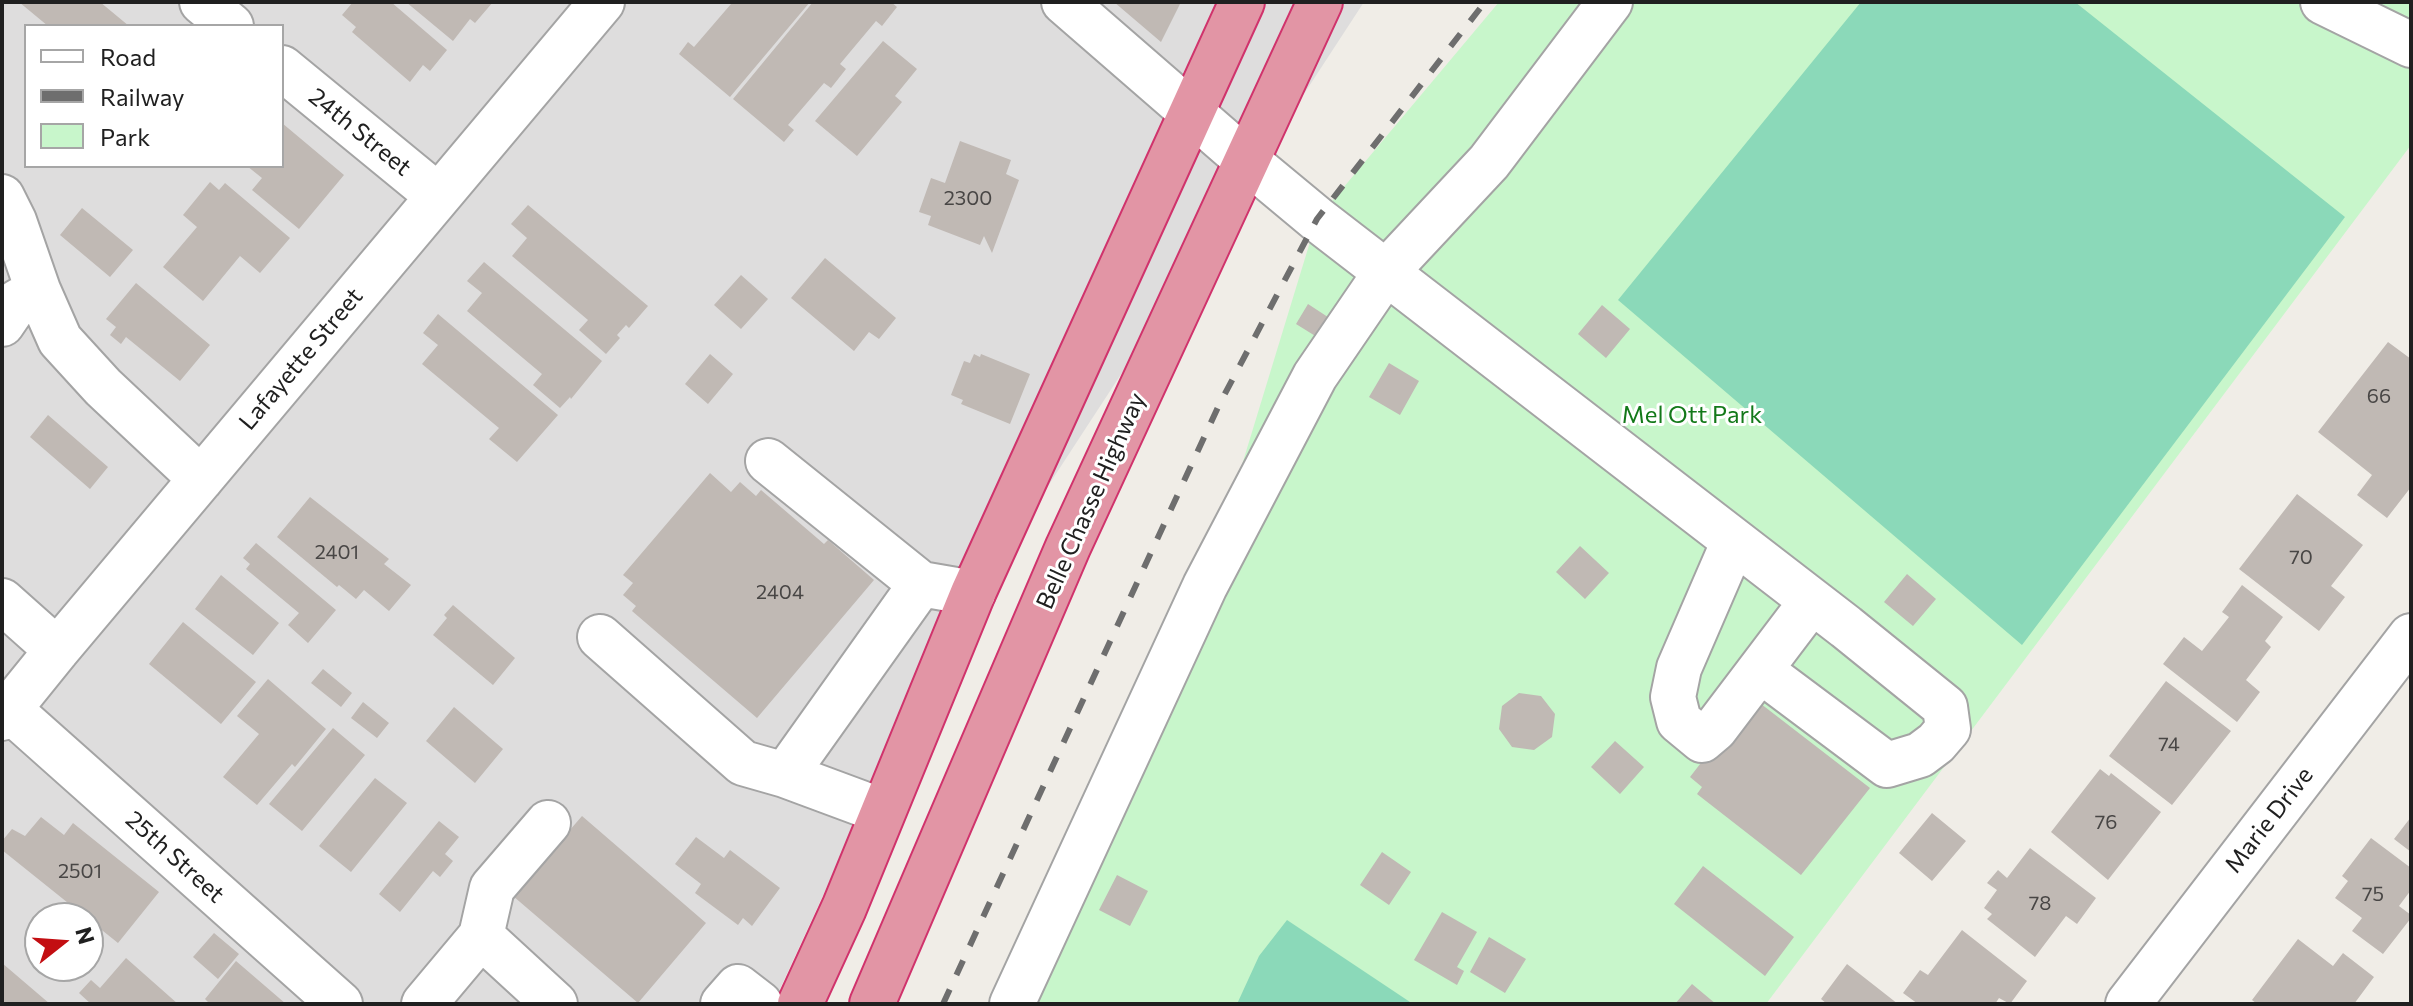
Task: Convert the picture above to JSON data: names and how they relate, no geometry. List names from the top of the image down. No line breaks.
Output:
{"streets":{"highway":["Belle Chasse Highway"],"street":["24th Street","Lafayette Street","Marie Drive","25th Street"]},"crossings":[["24th Street","Lafayette Street"],["Lafayette Street","25th Street"]],"parks":["Mel Ott Park"],"house_numbers":["2300","66","2401","70","2404","74","76","2501","75","78"],"legend":["Road","Railway","Park"],"north":"right"}
